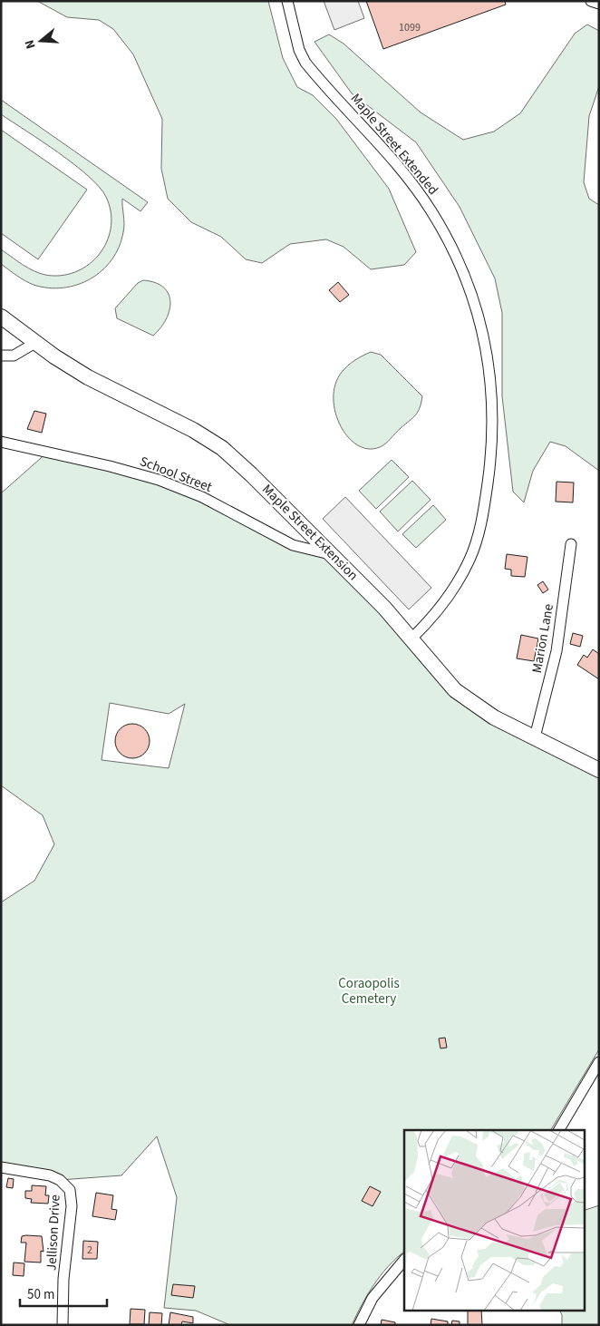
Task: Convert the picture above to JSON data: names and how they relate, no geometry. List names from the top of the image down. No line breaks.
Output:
{"streets":{"street":["Maple Street Extended","School Street","Maple Street Extension","Marion Lane","Jellison Drive"]},"crossings":[["Maple Street Extended","Maple Street Extension"],["School Street","Maple Street Extension"],["Maple Street Extension","Marion Lane"]],"parks":["Coraopolis Cemetery"],"house_numbers":["1099","2"],"scale_bar":"50 m","north":"left"}
